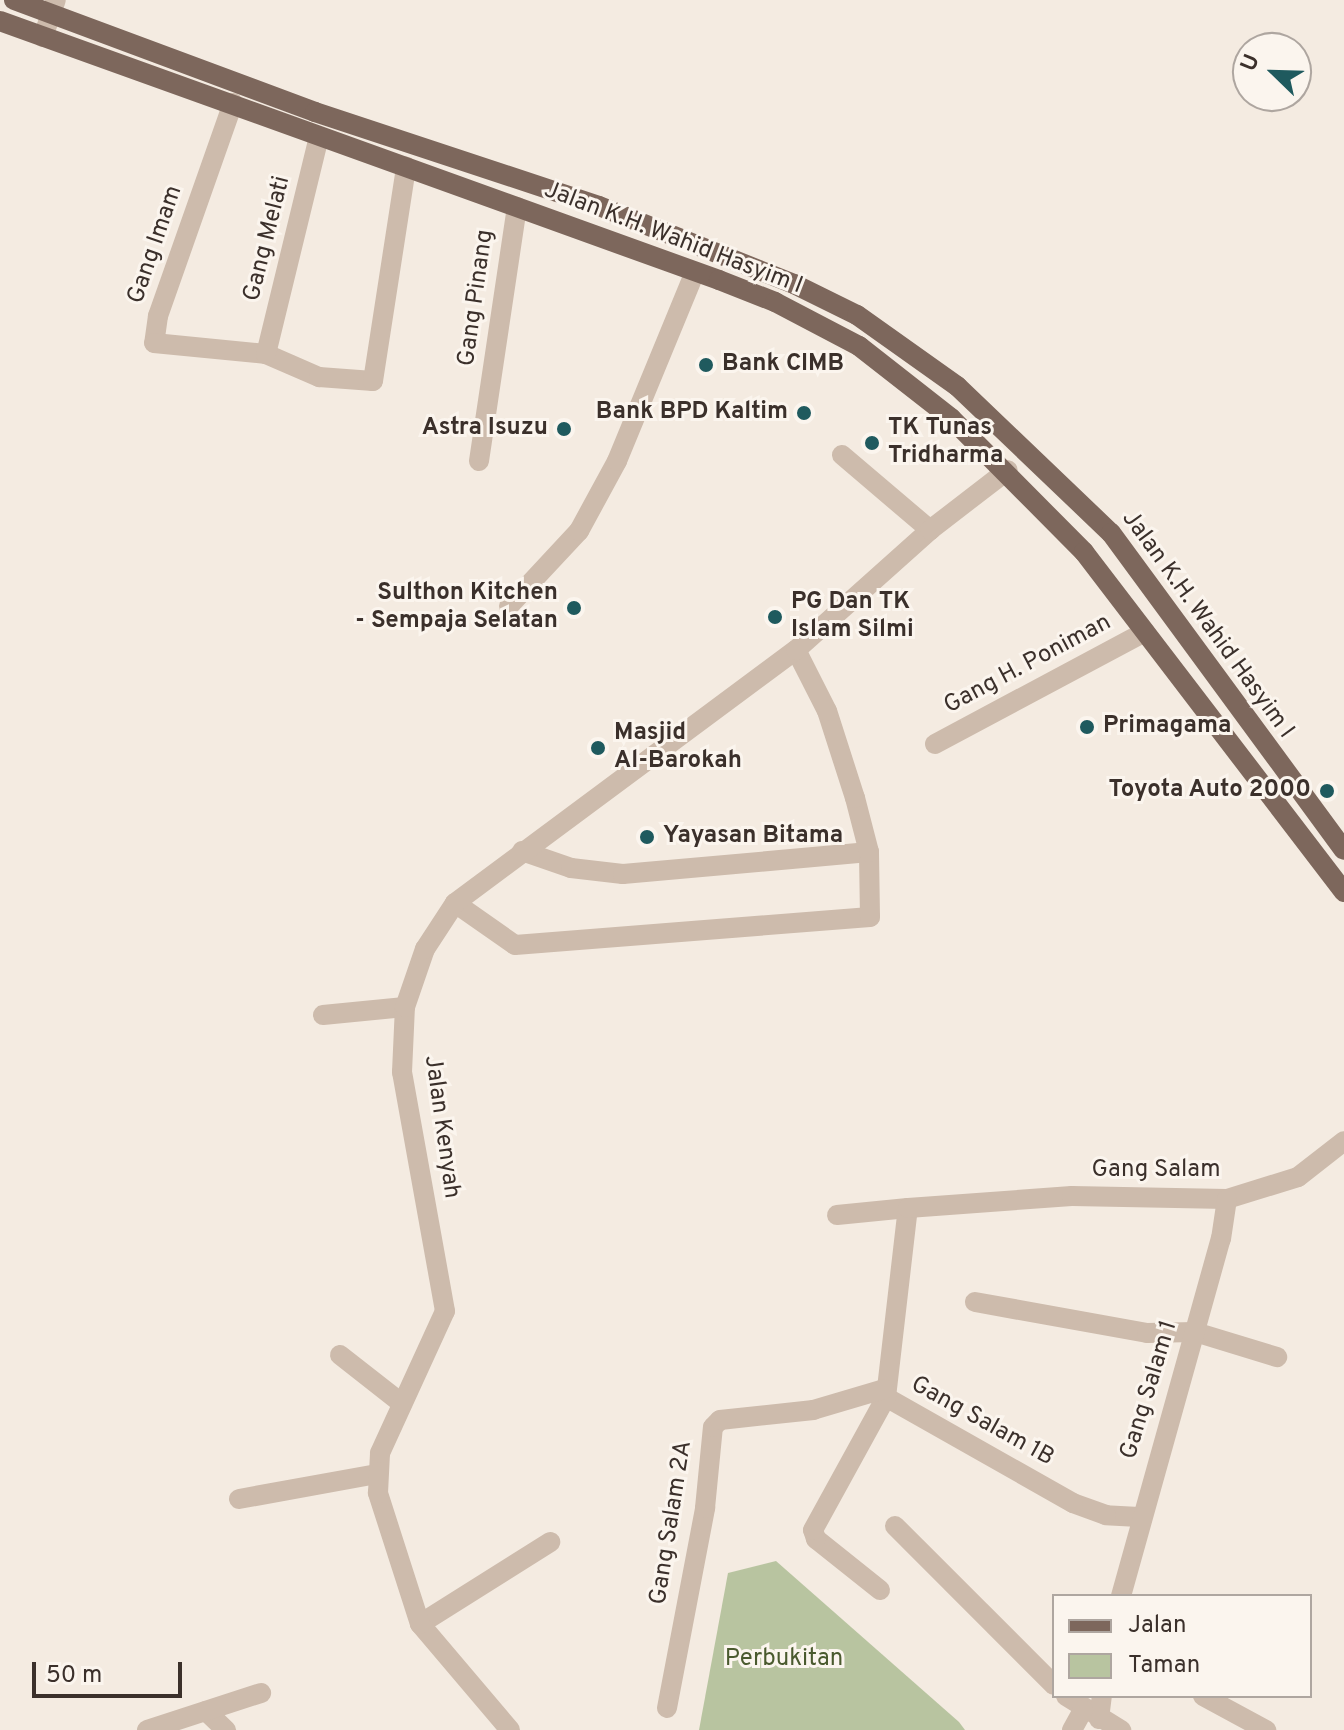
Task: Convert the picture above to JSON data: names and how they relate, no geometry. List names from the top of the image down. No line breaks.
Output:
{"streets":{"main road":["Jalan K.H. Wahid Hasyim I"],"street":["Gang Melati","Gang Imam","Gang Pinang","Gang H. Poniman","Jalan Kenyah","Gang Salam","Gang Salam 1","Gang Salam 1B","Gang Salam 2A"]},"crossings":[["Gang Melati","Jalan K.H. Wahid Hasyim I"],["Gang Melati","Gang Imam"],["Jalan K.H. Wahid Hasyim I","Gang Imam"],["Jalan K.H. Wahid Hasyim I","Gang Pinang"],["Jalan K.H. Wahid Hasyim I","Gang H. Poniman"],["Jalan K.H. Wahid Hasyim I","Jalan Kenyah"],["Gang Salam","Gang Salam 1"],["Gang Salam","Gang Salam 1B"],["Gang Salam 1","Gang Salam 1B"],["Gang Salam 1B","Gang Salam 2A"]],"parks":["Perbukitan"],"places":["Bank CIMB","Bank BPD Kaltim","Astra Isuzu","TK Tunas Tridharma","Sulthon Kitchen - Sempaja Selatan","PG Dan TK Islam Silmi","Primagama","Masjid Al-Barokah","Toyota Auto 2000","Yayasan Bitama"],"legend":["Jalan","Taman"],"scale_bar":"50 m","north":"top left"}
